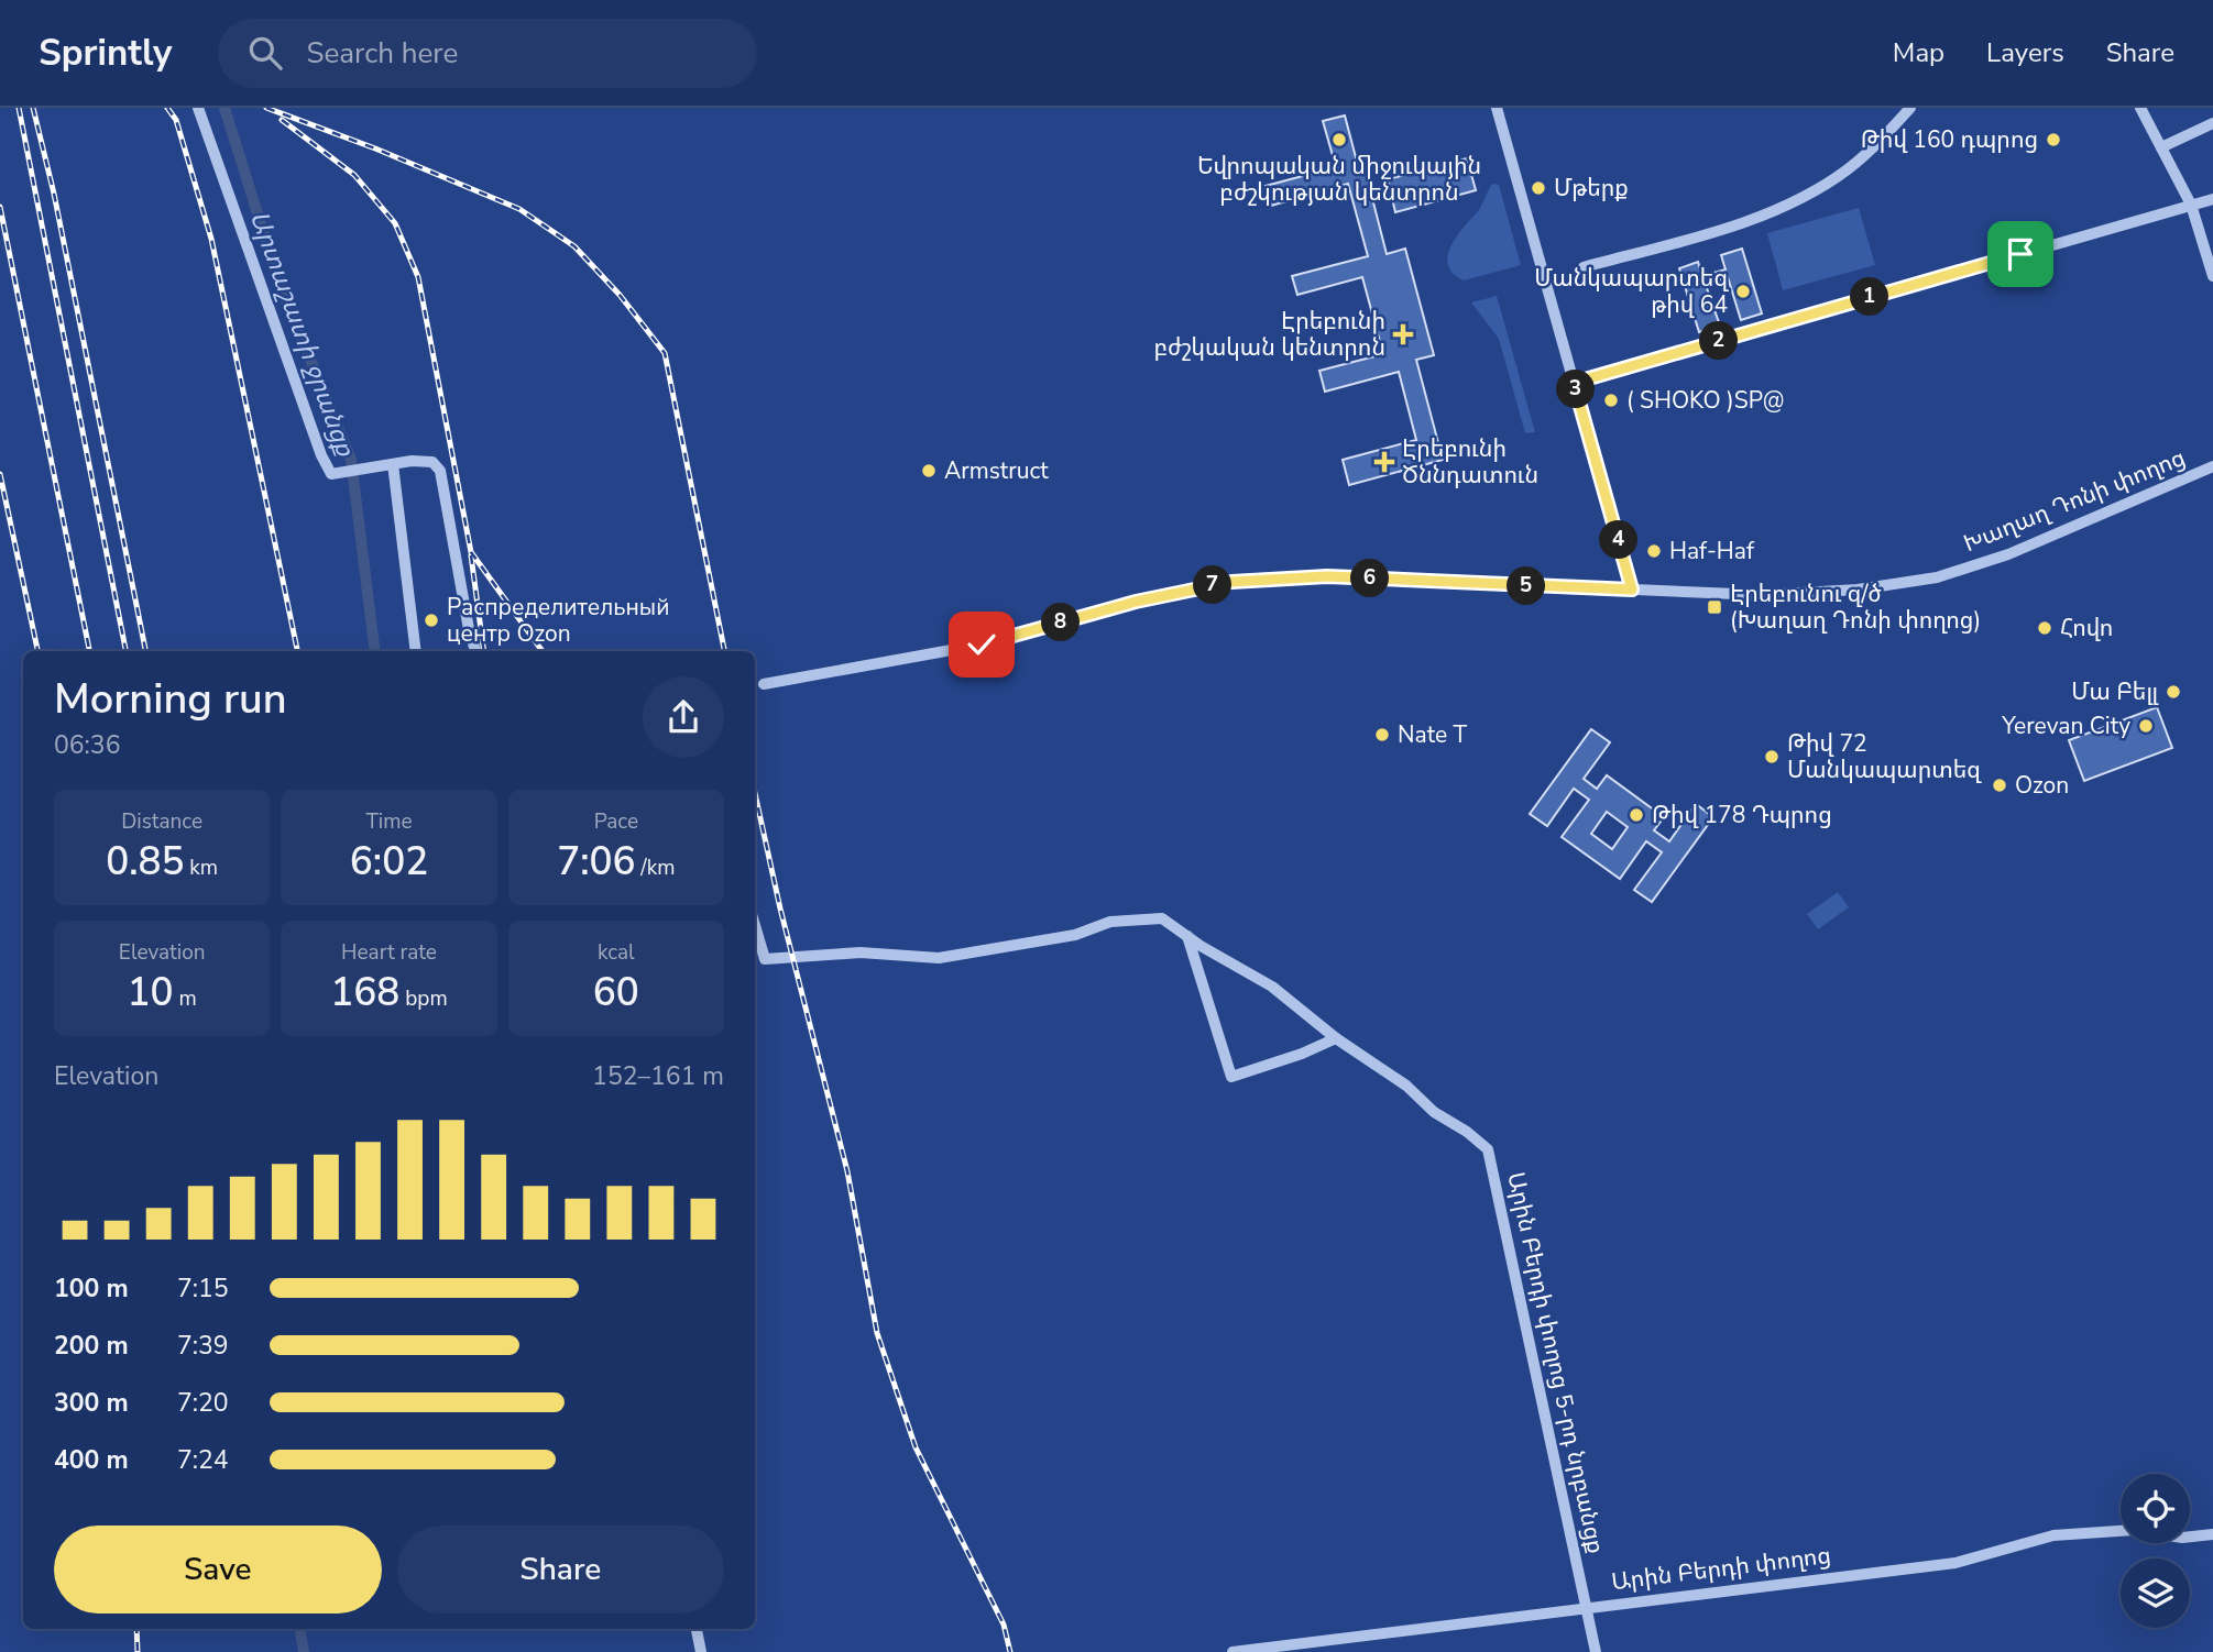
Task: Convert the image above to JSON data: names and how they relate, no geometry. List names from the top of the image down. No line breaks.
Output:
{"streets":{"street":["Խաղաղ Դոնի փողոց","Արին Բերդի փողոց 5-րդ նրբանցք","Արին Բերդի փողոց"]},"crossings":[["Արին Բերդի փողոց 5-րդ նրբանցք","Արին Բերդի փողոց"]],"water":["Արտաշատի ջրանցք"],"places":{"other":["Եվրոպական միջուկային բժշկության կենտրոն","Թիվ 160 դպրոց","Մթերք","Մանկապարտեզ թիվ 64","( SHOKO )SP@","Armstruct","Haf-Haf","Распределительный центр Ozon","Հովո","Մա Բելլ","Yerevan City","Nate T","Թիվ 72 Մանկապարտեզ","Ozon","Թիվ 178 Դպրոց"],"health":["Էրեբունի բժշկական կենտրոն","Էրեբունի Ծննդատուն"],"transit":["Էրեբունու զ/ծ (Խաղաղ Դոնի փողոց)"]},"page":{"header":"Sprintly","search":"Search here","nav":["Map","Layers","Share"],"pins":["1","2","3","4","6","7","5","8"],"heading":["Morning run","06:36"],"stats":[["Distance","0.85 km"],["Time","6:02"],["Pace","7:06 /km"],["Elevation","10 m"],["Heart rate","168 bpm"],["kcal","60"]],"chart":["Elevation","152–161 m"],"list":[{"name":"100 m","note":"7:15"},{"name":"200 m","note":"7:39"},{"name":"300 m","note":"7:20"},{"name":"400 m","note":"7:24"}],"buttons":["Save","Share"]}}
